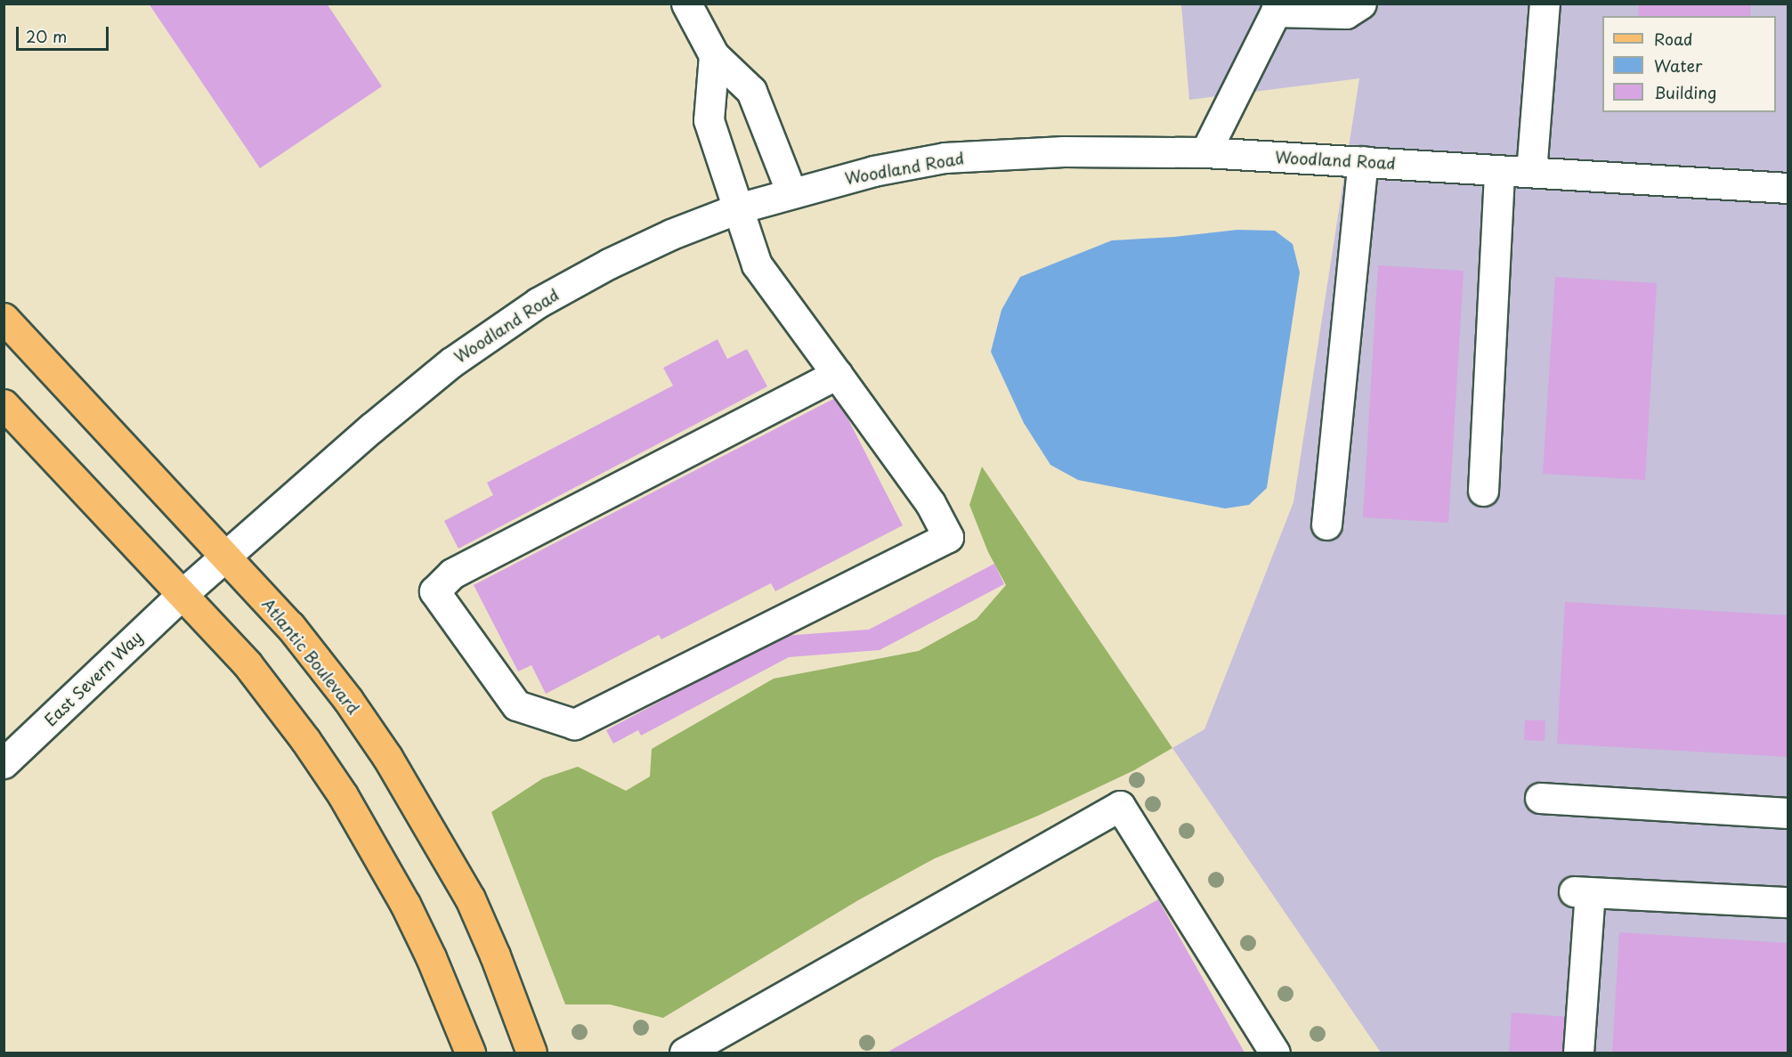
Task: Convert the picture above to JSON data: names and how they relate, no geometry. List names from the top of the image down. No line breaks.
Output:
{"streets":{"main road":["Atlantic Boulevard"],"street":["Woodland Road","East Severn Way"]},"crossings":[["Woodland Road","Atlantic Boulevard"],["Woodland Road","East Severn Way"]],"legend":["Road","Water","Building"],"scale_bar":"20 m"}
